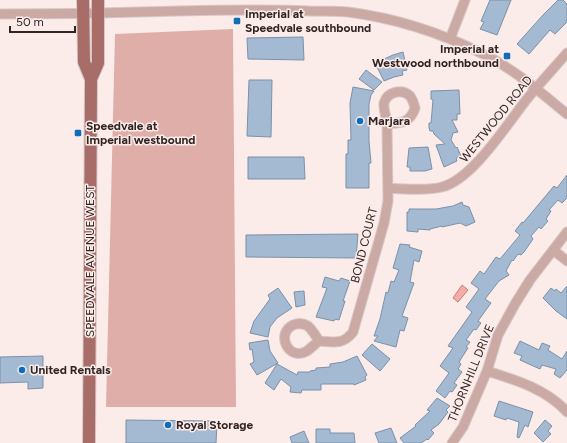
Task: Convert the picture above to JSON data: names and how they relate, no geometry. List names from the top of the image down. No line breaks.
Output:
{"streets":{"main road":["SPEEDVALE AVENUE WEST"],"street":["WESTWOOD ROAD","BOND COURT","THORNHILL DRIVE"]},"crossings":[["WESTWOOD ROAD","BOND COURT"]],"places":{"transit":["Imperial at Speedvale southbound","Imperial at Westwood northbound","Speedvale at Imperial westbound"],"other":["Marjara","United Rentals","Royal Storage"]},"scale_bar":"50 m"}
